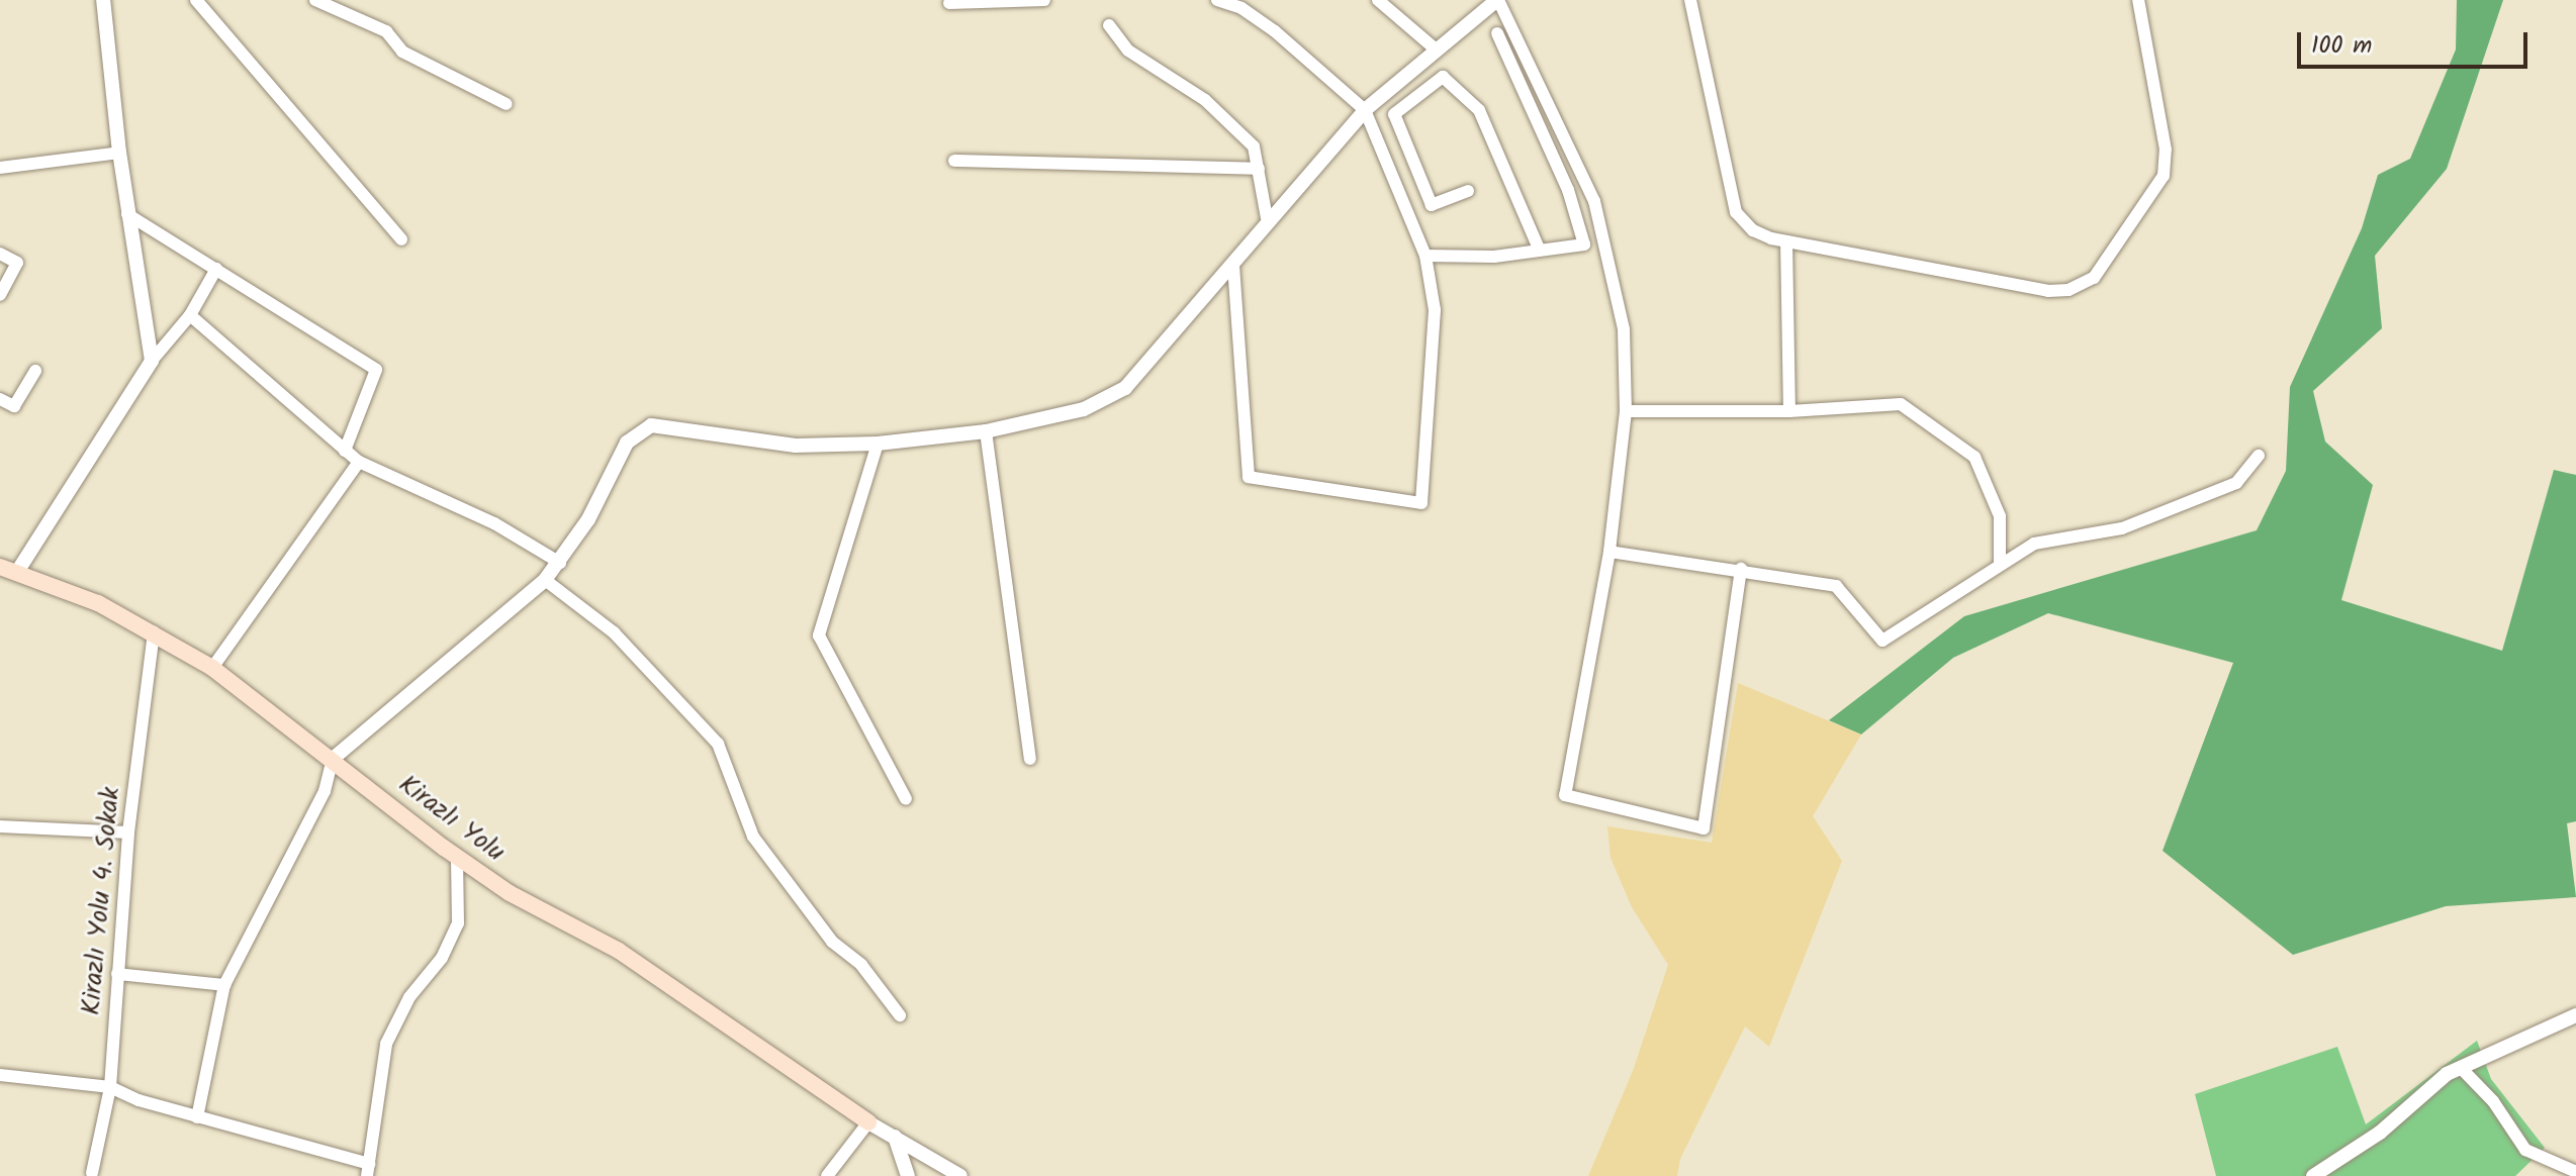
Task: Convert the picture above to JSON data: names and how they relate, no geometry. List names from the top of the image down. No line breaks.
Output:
{"streets":{"main road":["Kirazlı Yolu"],"street":["Kirazlı Yolu 4. Sokak"]},"crossings":[["Kirazlı Yolu","Kirazlı Yolu 4. Sokak"]],"scale_bar":"100 m"}
